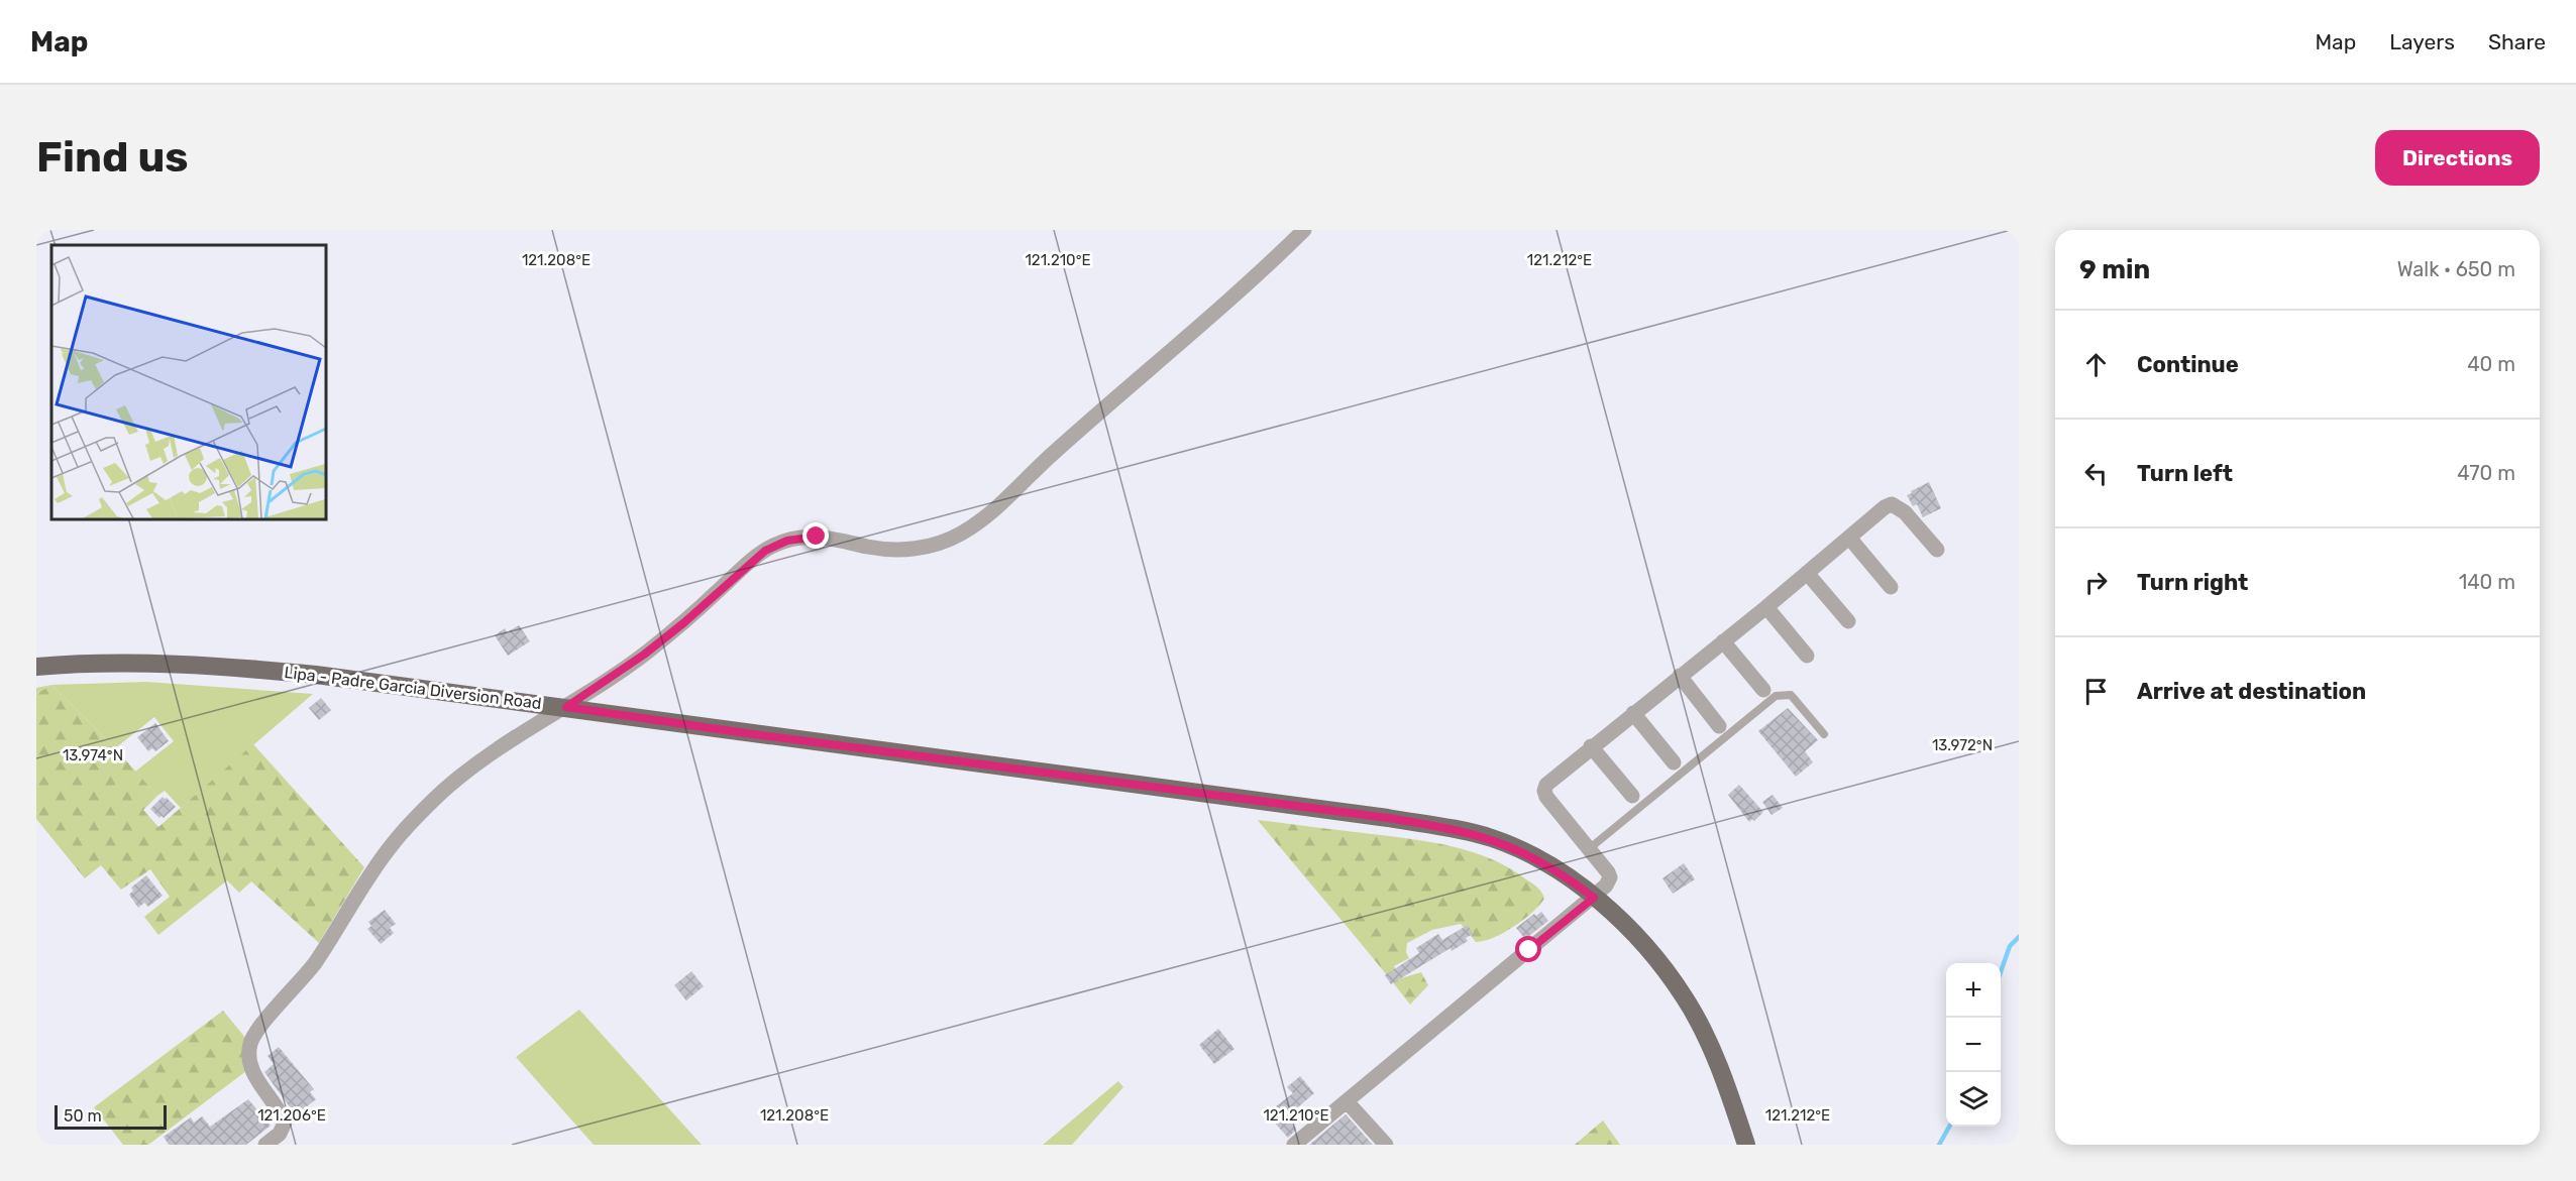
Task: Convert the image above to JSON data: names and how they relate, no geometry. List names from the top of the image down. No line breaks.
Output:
{"streets":{"main road":["Lipa - Padre Garcia Diversion Road"]},"scale_bar":"50 m","page":{"header":"Map","nav":["Map","Layers","Share"],"buttons":"Directions","title":"Find us","heading":["9 min","Walk · 650 m"],"list":[["Continue","40 m"],["Turn left","470 m"],["Turn right","140 m"],"Arrive at destination"],"map_buttons":["+","−"],"scale":"50 m"},"coordinates":["121.208°E","121.210°E","121.212°E","13.972°N","13.974°N","121.206°E"]}
